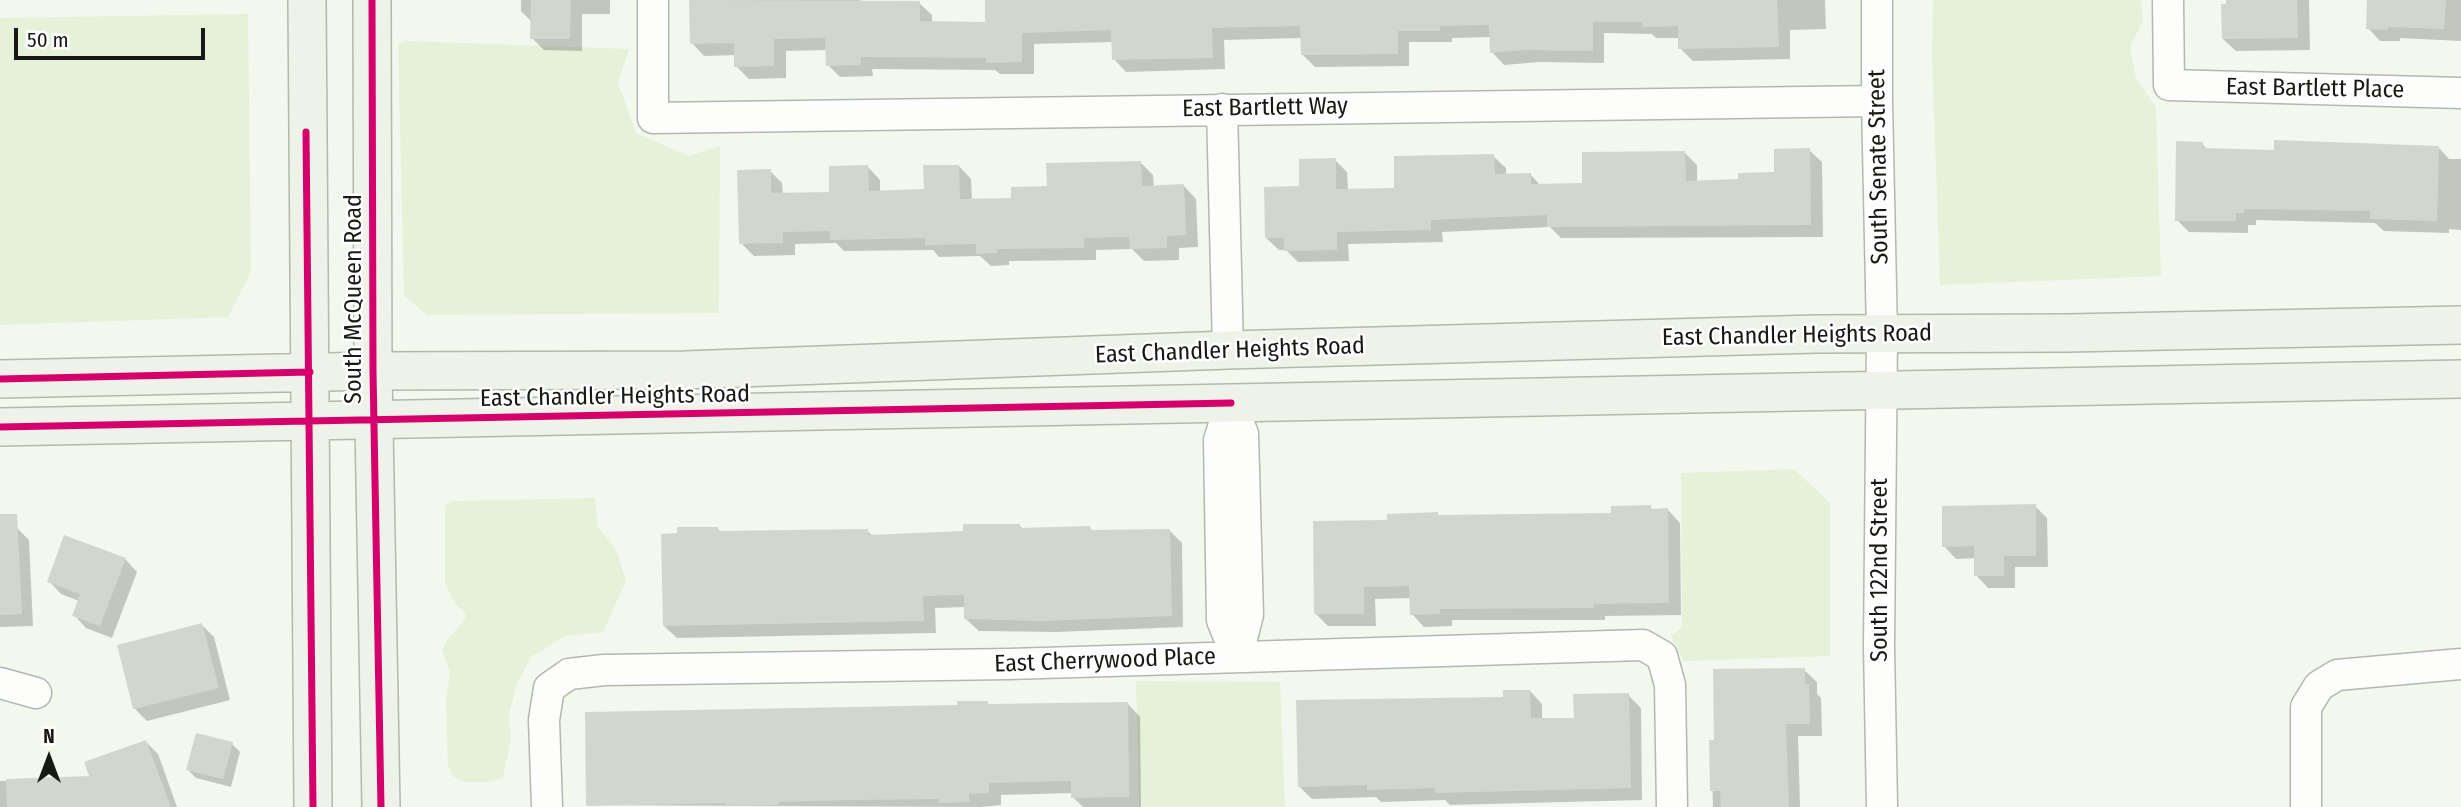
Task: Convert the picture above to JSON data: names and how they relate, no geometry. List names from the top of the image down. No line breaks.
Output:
{"streets":{"main road":["South McQueen Road","East Chandler Heights Road"],"street":["East Bartlett Place","East Bartlett Way","South Senate Street","South 122nd Street","East Cherrywood Place"]},"crossings":[["East Bartlett Way","South Senate Street"],["South Senate Street","East Chandler Heights Road"],["South Senate Street","South 122nd Street"],["South McQueen Road","East Chandler Heights Road"],["East Chandler Heights Road","South 122nd Street"]],"scale_bar":"50 m","north":"top"}
